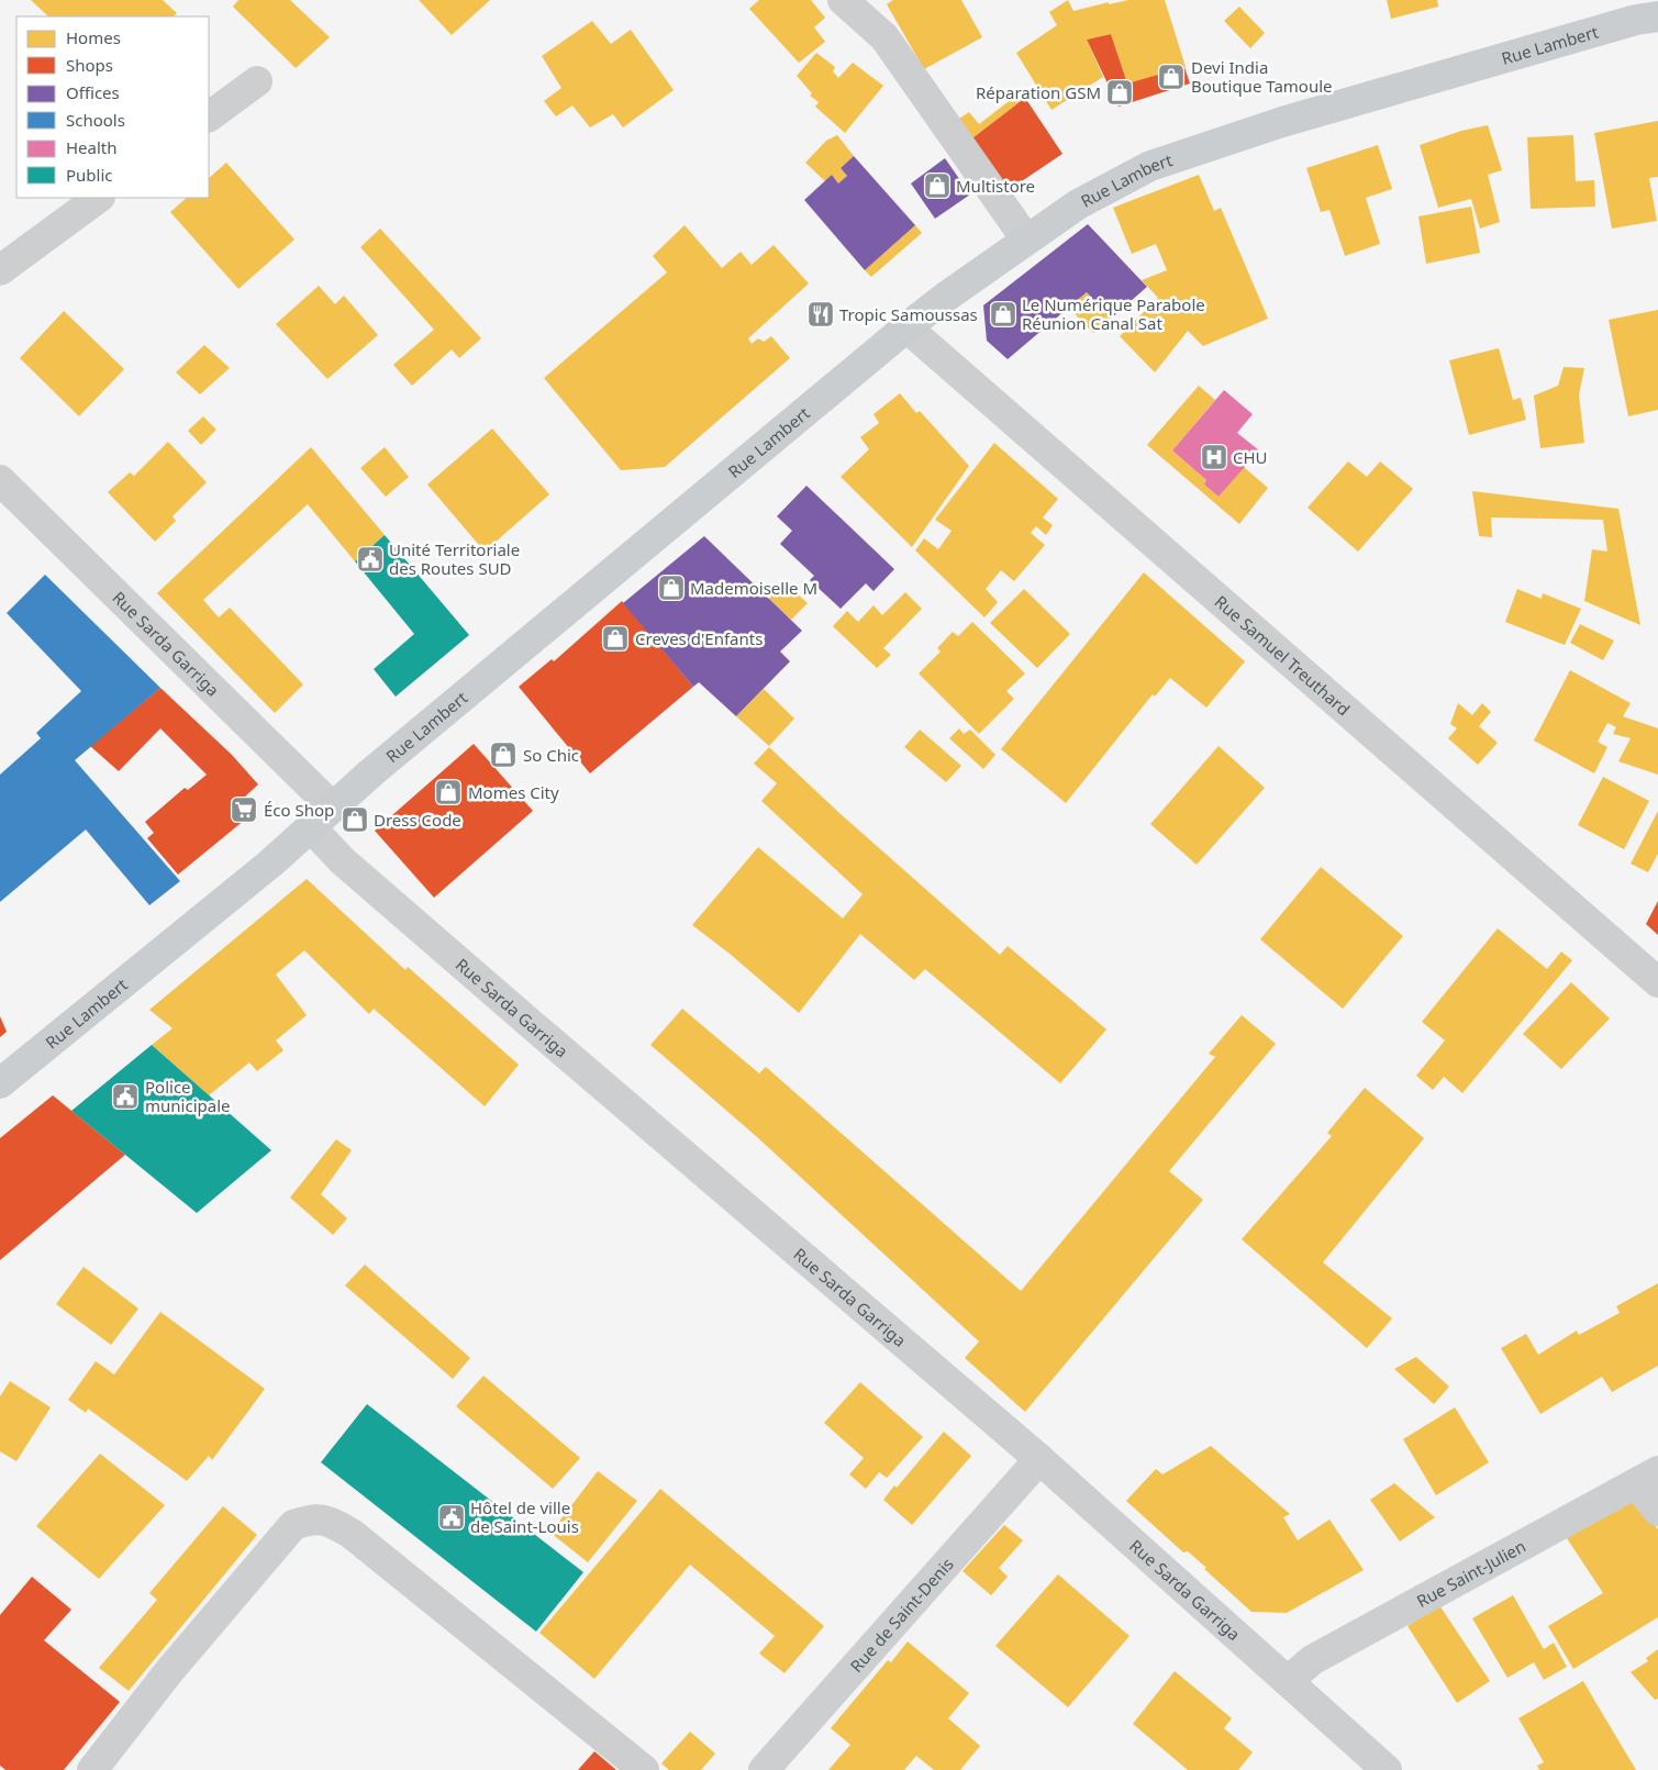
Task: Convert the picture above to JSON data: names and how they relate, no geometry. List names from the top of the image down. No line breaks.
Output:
{"streets":{"main road":["Rue Lambert"],"street":["Rue Sarda Garriga","Rue Samuel Treuthard","Rue Saint-Julien","Rue de Saint-Denis"]},"crossings":[["Rue Lambert","Rue Sarda Garriga"],["Rue Lambert","Rue Samuel Treuthard"],["Rue Sarda Garriga","Rue Saint-Julien"],["Rue Sarda Garriga","Rue de Saint-Denis"]],"places":{"shop":["Devi India Boutique Tamoule","Réparation GSM","Multistore","Le Numérique Parabole Réunion Canal Sat","Mademoiselle M","Creves d'Enfants","So Chic","Momes City","Dress Code"],"restaurant":["Tropic Samoussas"],"hospital":["CHU"],"public building":["Unité Territoriale des Routes SUD","Police municipale","Hôtel de ville de Saint-Louis"],"supermarket":["Éco Shop"]},"legend":["Homes","Shops","Offices","Schools","Health","Public"]}
